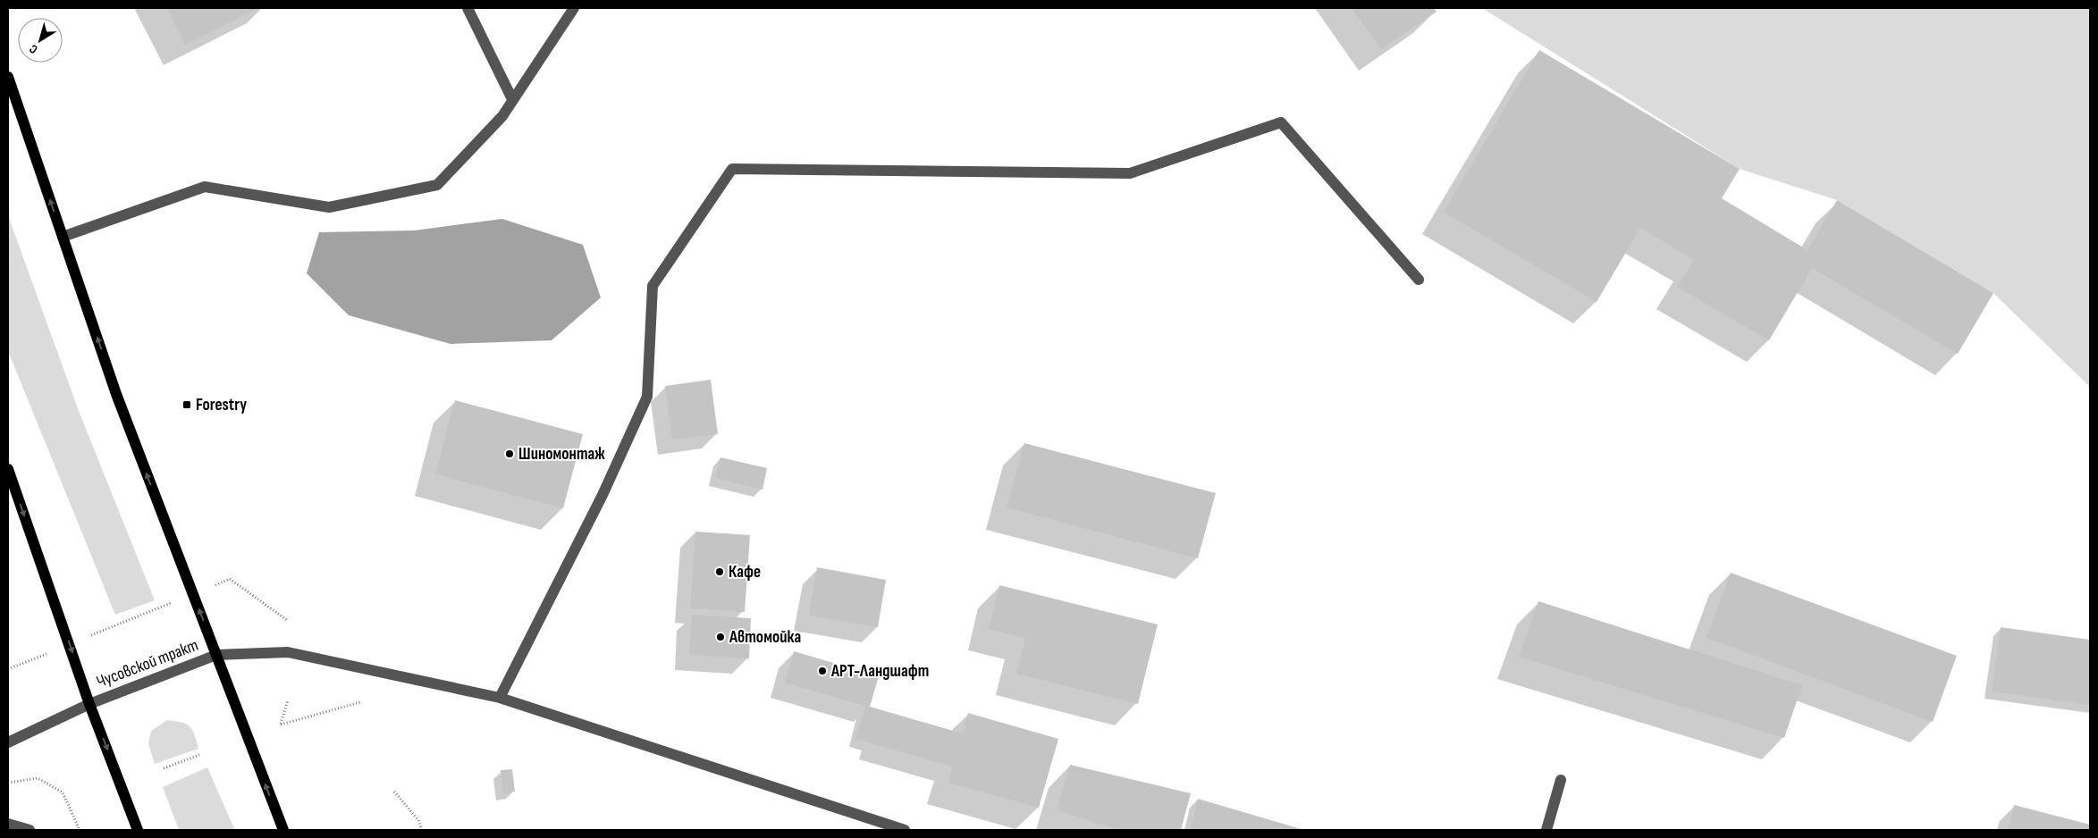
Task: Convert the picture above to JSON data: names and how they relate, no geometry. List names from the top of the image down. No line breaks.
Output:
{"streets":{"street":["Чусовской тракт"]},"places":{"transit":["Forestry"],"other":["Шиномонтаж","Кафе","Автомойка","АРТ-Ландшафт"]},"north":"bottom left"}
